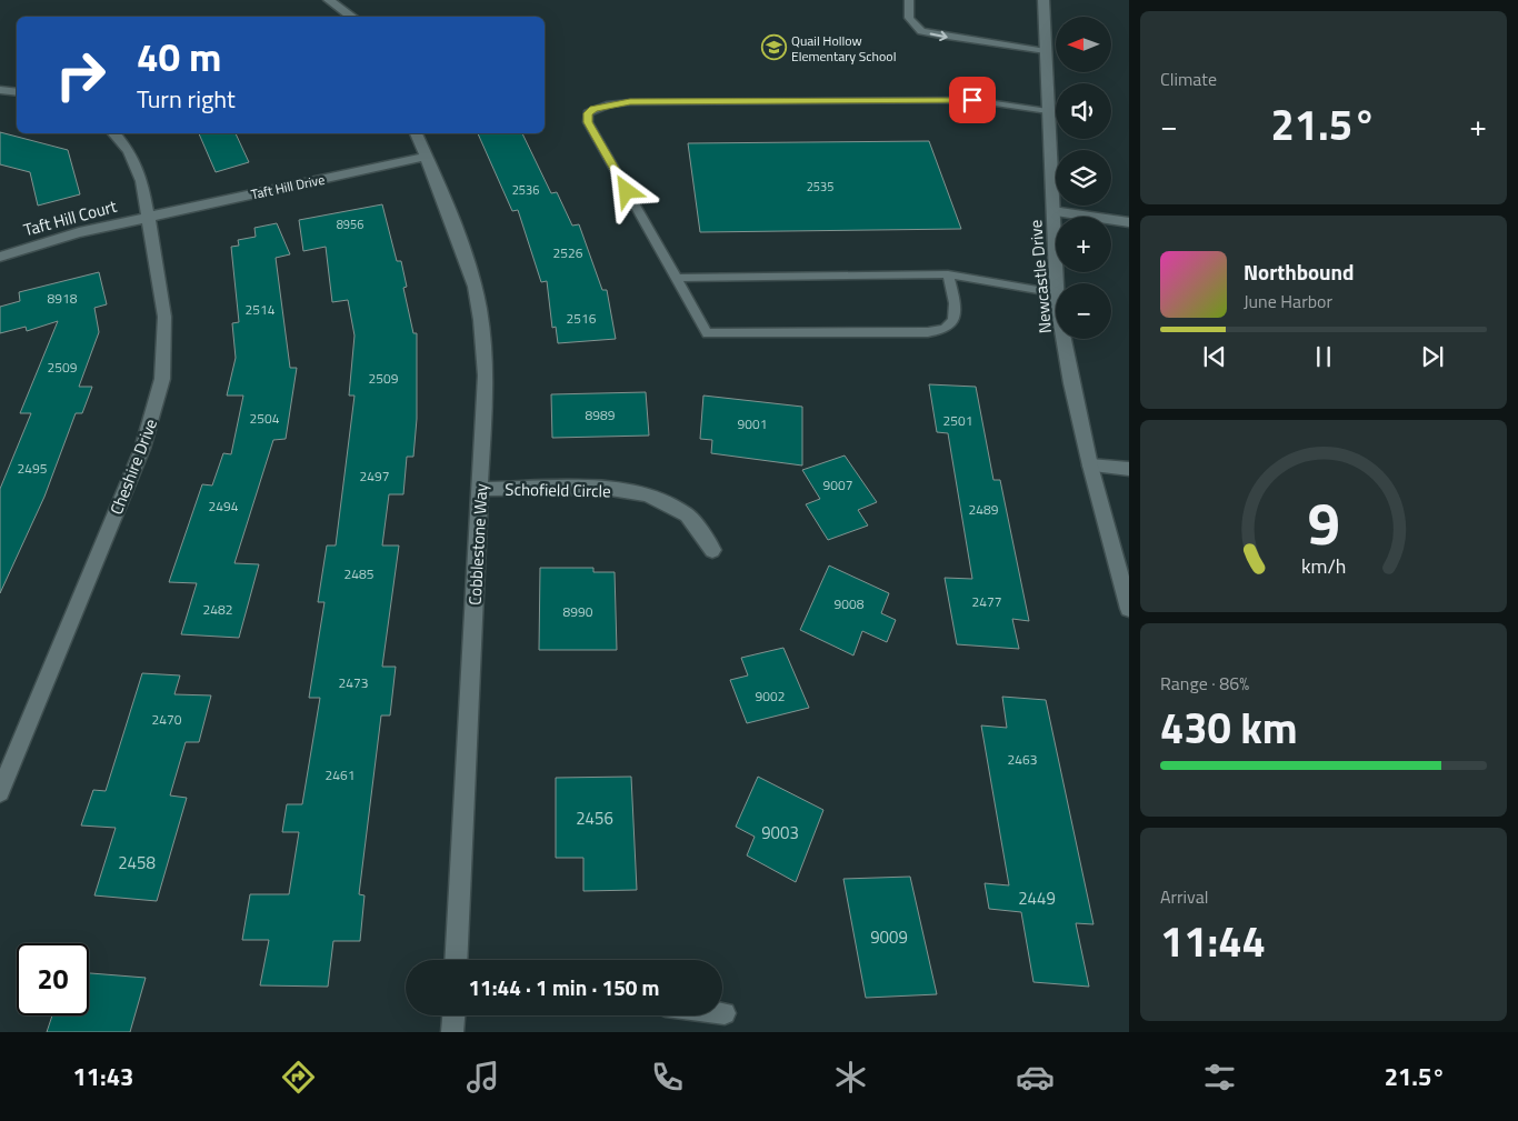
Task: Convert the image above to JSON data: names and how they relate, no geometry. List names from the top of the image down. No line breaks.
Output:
{"streets":{"street":["Taft Hill Drive","Taft Hill Court","Newcastle Drive","Cheshire Drive","Schofield Circle","Cobblestone Way"]},"crossings":[["Taft Hill Drive","Taft Hill Court"],["Taft Hill Drive","Cheshire Drive"],["Taft Hill Drive","Cobblestone Way"],["Taft Hill Court","Cheshire Drive"],["Schofield Circle","Cobblestone Way"]],"places":{"school or university":["Quail Hollow Elementary School"]},"house_numbers":["2535","2536","8956","2526","8918","2514","2516","2509","2509","8989","2504","2501","9001","2495","2497","9007","2494","2489","2485","2477","9008","2482","8990","2473","9002","2470","2463","2461","2456","9003","2458","2449","9009"],"north":"left","page":{"tile":["Climate",["Range · 86%","430 km"],["Arrival","11:44"]],"map_buttons":["+","−"],"turn":["40 m","Turn right"],"heat":["−","21.5°","+"],"song":["Northbound","June Harbor"],"limit":"20","trip":"11:44 · 1 min · 150 m","tabs":["11:43","21.5°"],"gauge":["9","km/h"]}}
